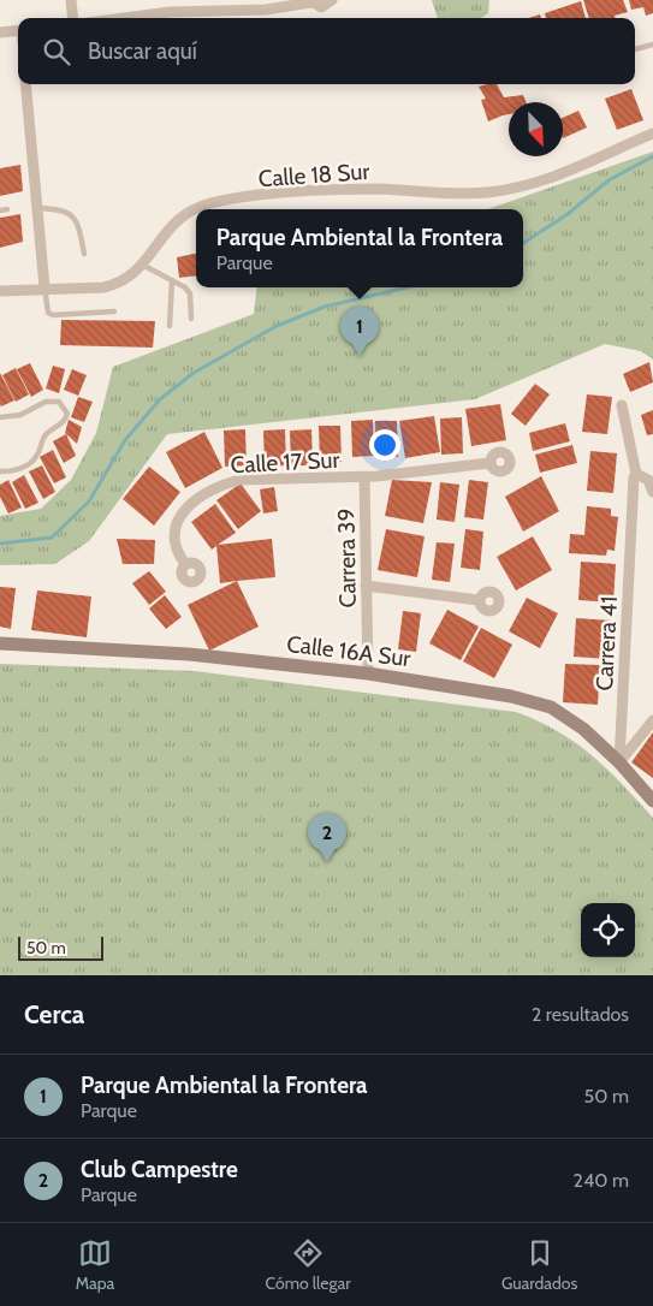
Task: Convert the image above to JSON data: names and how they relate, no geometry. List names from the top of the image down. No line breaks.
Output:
{"streets":{"street":["Calle 18 Sur","Calle 17 Sur","Carrera 39","Carrera 41","Calle 16A Sur"]},"crossings":[["Calle 17 Sur","Carrera 39"],["Carrera 39","Calle 16A Sur"],["Carrera 41","Calle 16A Sur"]],"scale_bar":"50 m","north":"bottom right","page":{"search":"Buscar aquí","popup":["Parque Ambiental la Frontera","Parque"],"pins":["1","2"],"scale":"50 m","heading":["Cerca","2 resultados"],"list":[{"mark":"1","name":"Parque Ambiental la Frontera","note":"Parque","value":"50 m"},{"mark":"2","name":"Club Campestre","note":"Parque","value":"240 m"}],"nav":["Mapa","Cómo llegar","Guardados"]}}
